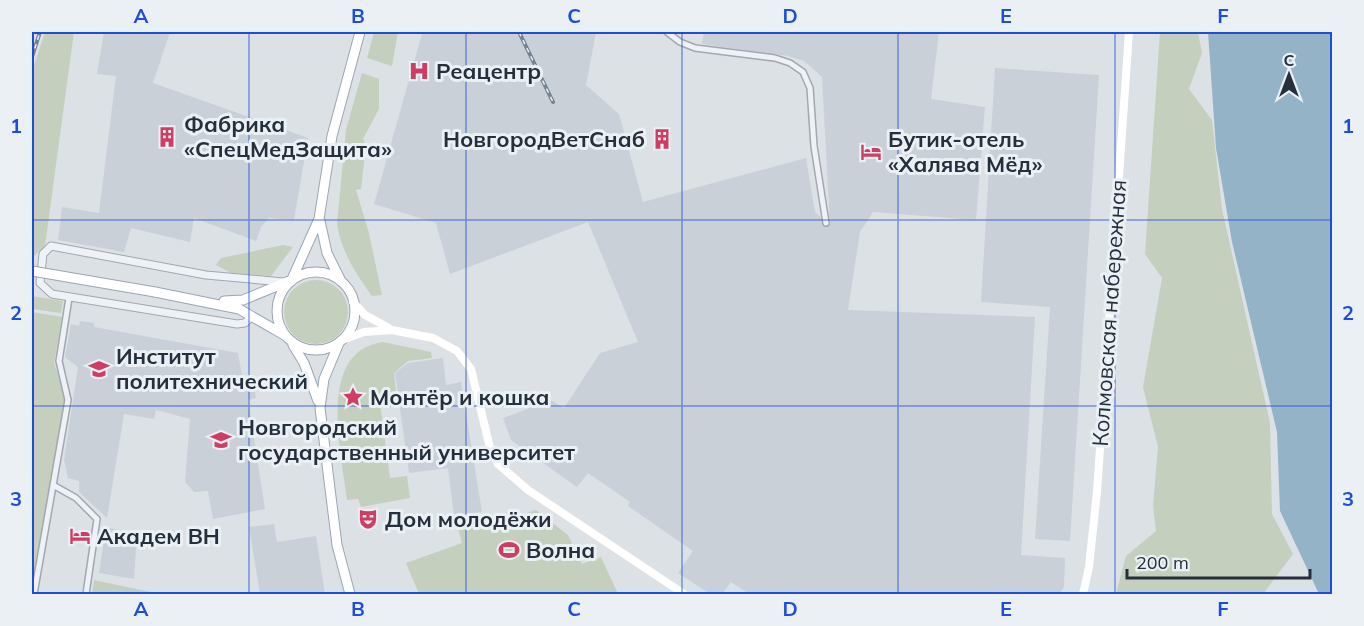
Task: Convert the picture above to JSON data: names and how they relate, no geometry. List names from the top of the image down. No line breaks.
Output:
{"streets":{"main road":["Колмовская набережная"]},"places":{"hospital":["Реацентр"],"building":["Фабрика «СпецМедЗащита»","НовгородВетСнаб"],"hotel":["Бутик-отель «Халява Мёд»","Академ ВН"],"school or university":["Институт политехнический","Новгородский государственный университет"],"place":["Монтёр и кошка"],"theatre":["Дом молодёжи"],"sports":["Волна"]},"scale_bar":"200 m","north":"top","grid":{"columns":["A","B","C","D","E","F"],"rows":["1","2","3"]}}
